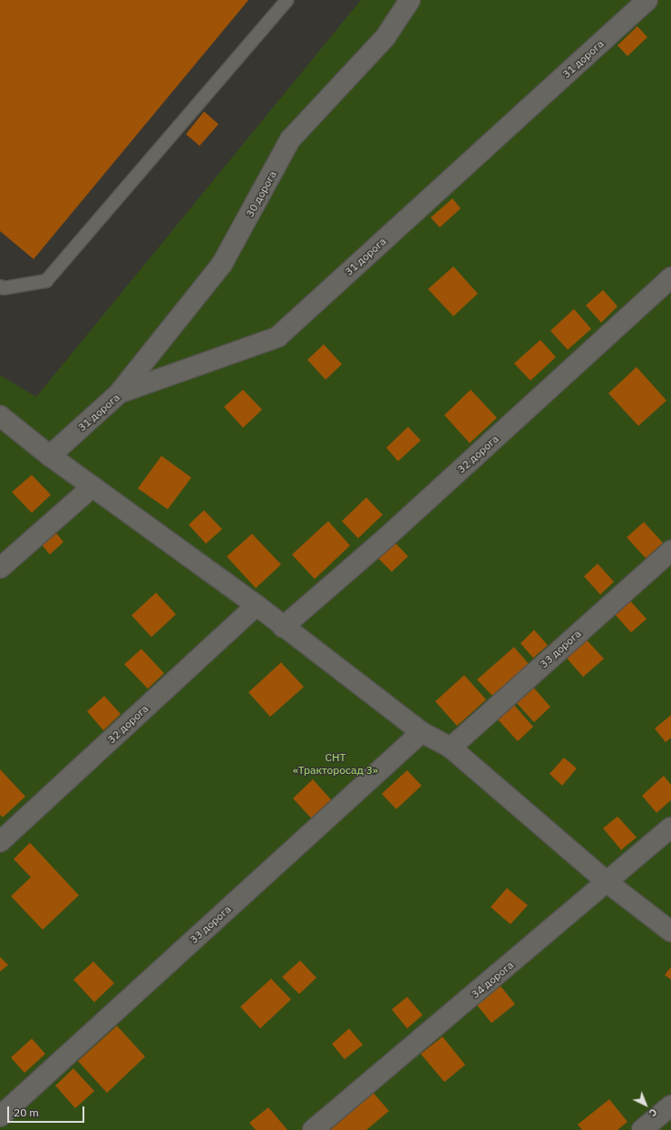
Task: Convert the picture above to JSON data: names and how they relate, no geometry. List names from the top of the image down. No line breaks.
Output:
{"streets":{"street":["31 дорога","30 дорога","32 дорога","33 дорога","34 дорога"]},"crossings":[["31 дорога","30 дорога"]],"parks":["СНТ «Тракторосад 3»"],"scale_bar":"20 m","north":"bottom right"}
